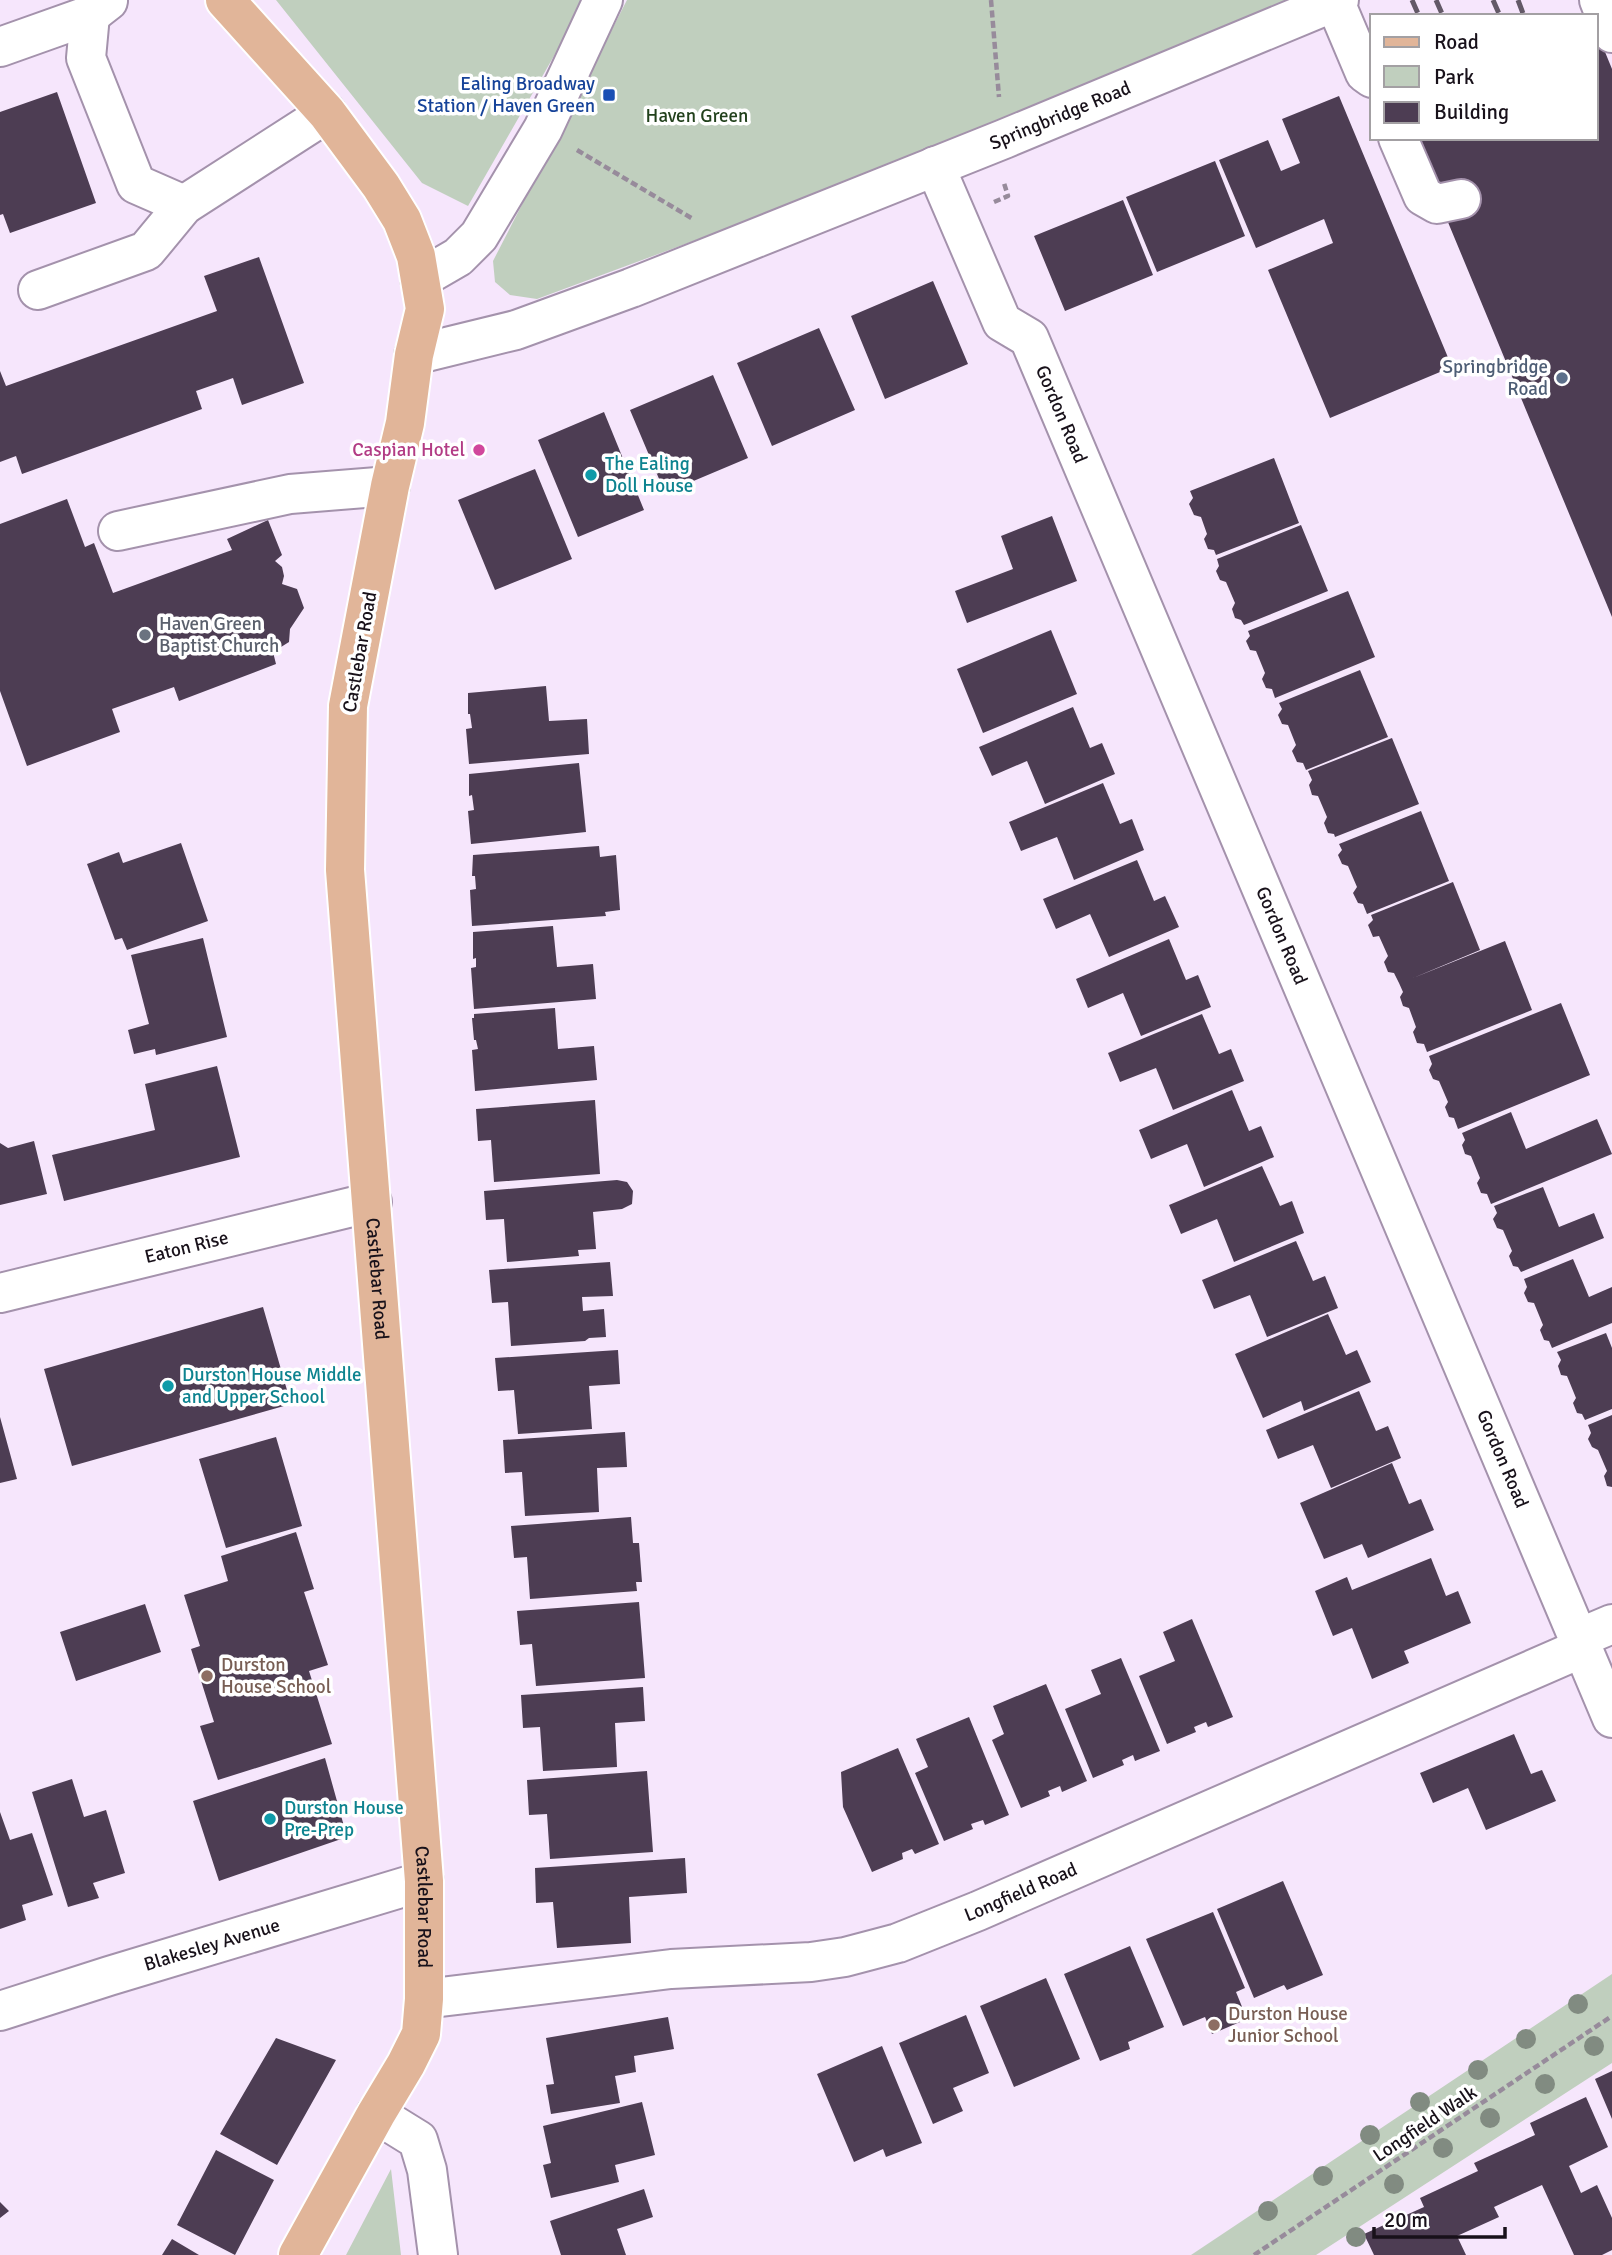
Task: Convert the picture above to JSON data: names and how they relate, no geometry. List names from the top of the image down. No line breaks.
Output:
{"streets":{"main road":["Castlebar Road"],"street":["Springbridge Road","Gordon Road","Eaton Rise","Longfield Road","Blakesley Avenue"],"path":["Longfield Walk"]},"crossings":[["Springbridge Road","Gordon Road"],["Gordon Road","Longfield Road"],["Castlebar Road","Eaton Rise"],["Castlebar Road","Longfield Road"],["Castlebar Road","Blakesley Avenue"]],"parks":["Haven Green"],"places":{"transit":["Ealing Broadway Station / Haven Green"],"other":["Springbridge Road","Caspian Hotel","The Ealing Doll House","Haven Green Baptist Church","Durston House Middle and Upper School","Durston House School","Durston House Pre-Prep","Durston House Junior School"]},"legend":["Road","Park","Building"],"scale_bar":"20 m"}
